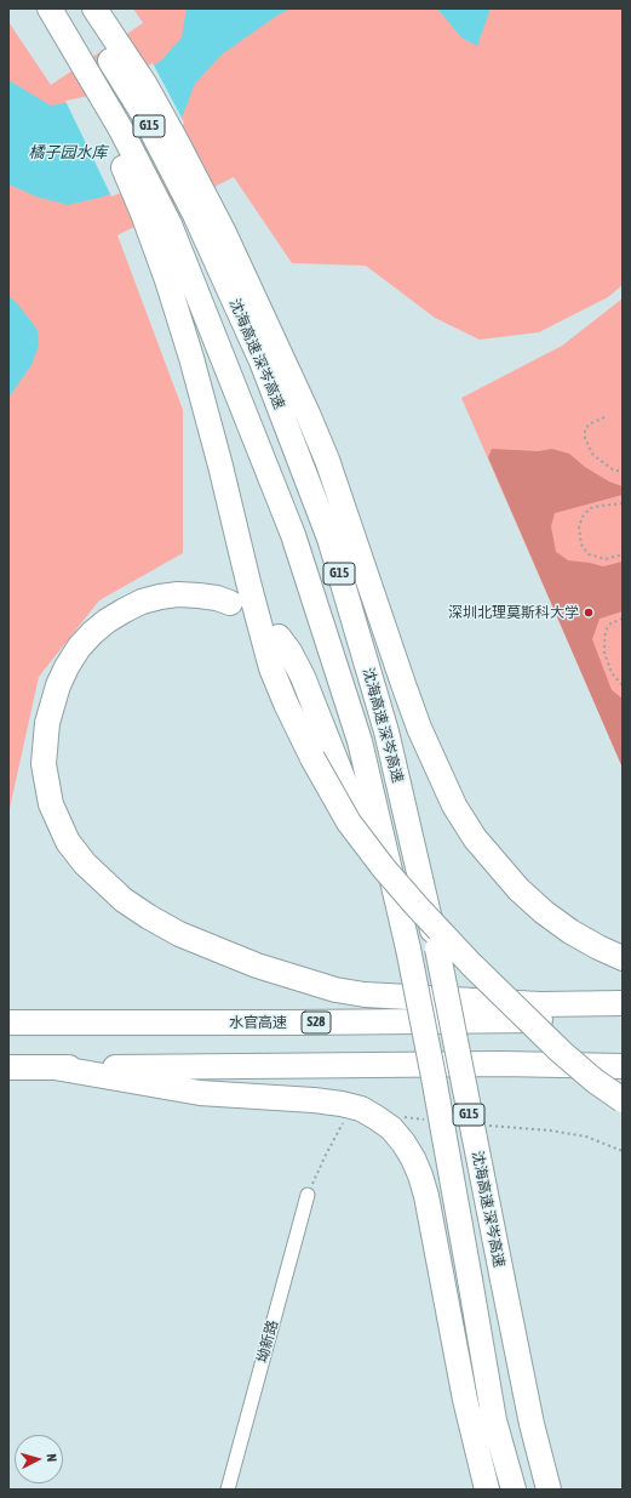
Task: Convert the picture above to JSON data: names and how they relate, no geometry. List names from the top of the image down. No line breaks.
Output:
{"streets":{"highway":["G15","沈海高速 深岑高速","水官高速","S28"],"street":["坳新路"]},"water":["橘子园水库"],"places":["深圳北理莫斯科大学"],"north":"right"}
